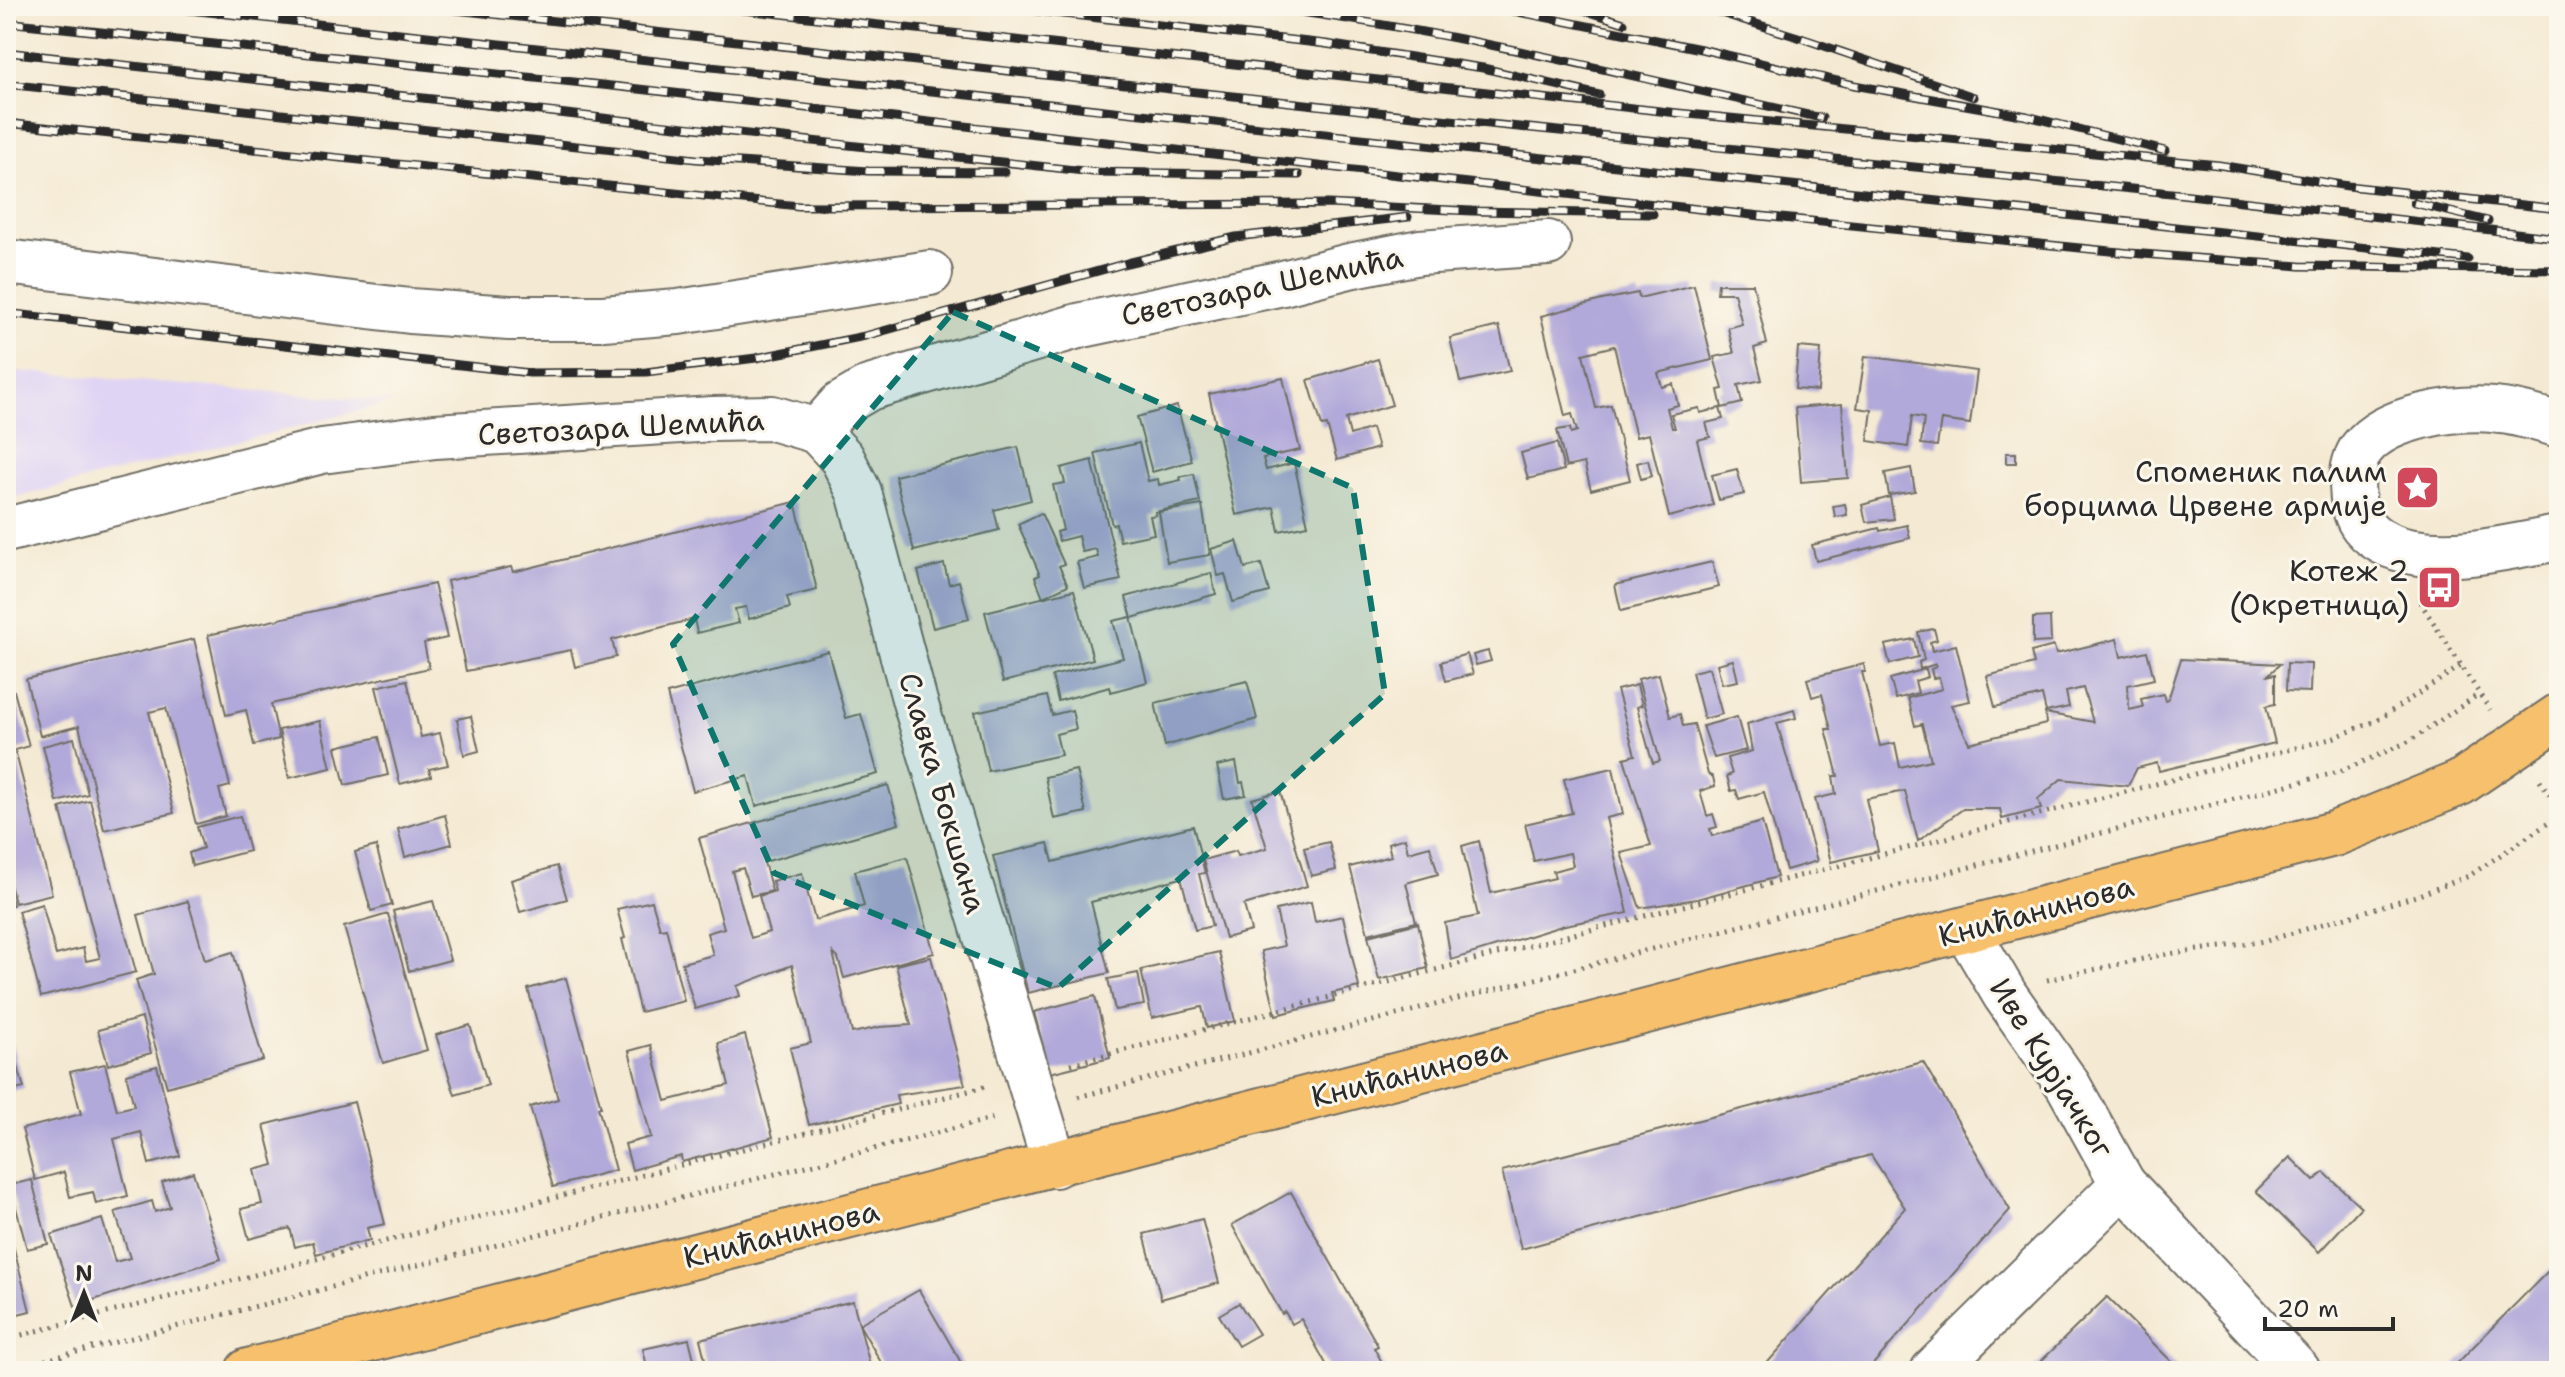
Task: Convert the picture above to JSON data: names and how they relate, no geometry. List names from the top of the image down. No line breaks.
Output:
{"streets":{"main road":["Книћанинова"],"street":["Светозара Шемића","Славка Бокшана","Иве Курјачког"]},"crossings":[["Светозара Шемића","Славка Бокшана"],["Славка Бокшана","Книћанинова"],["Книћанинова","Иве Курјачког"]],"places":{"place":["Споменик палим борцима Црвене армије"],"bus stop":["Котеж 2 (Окретница)"]},"scale_bar":"20 m","north":"top"}
